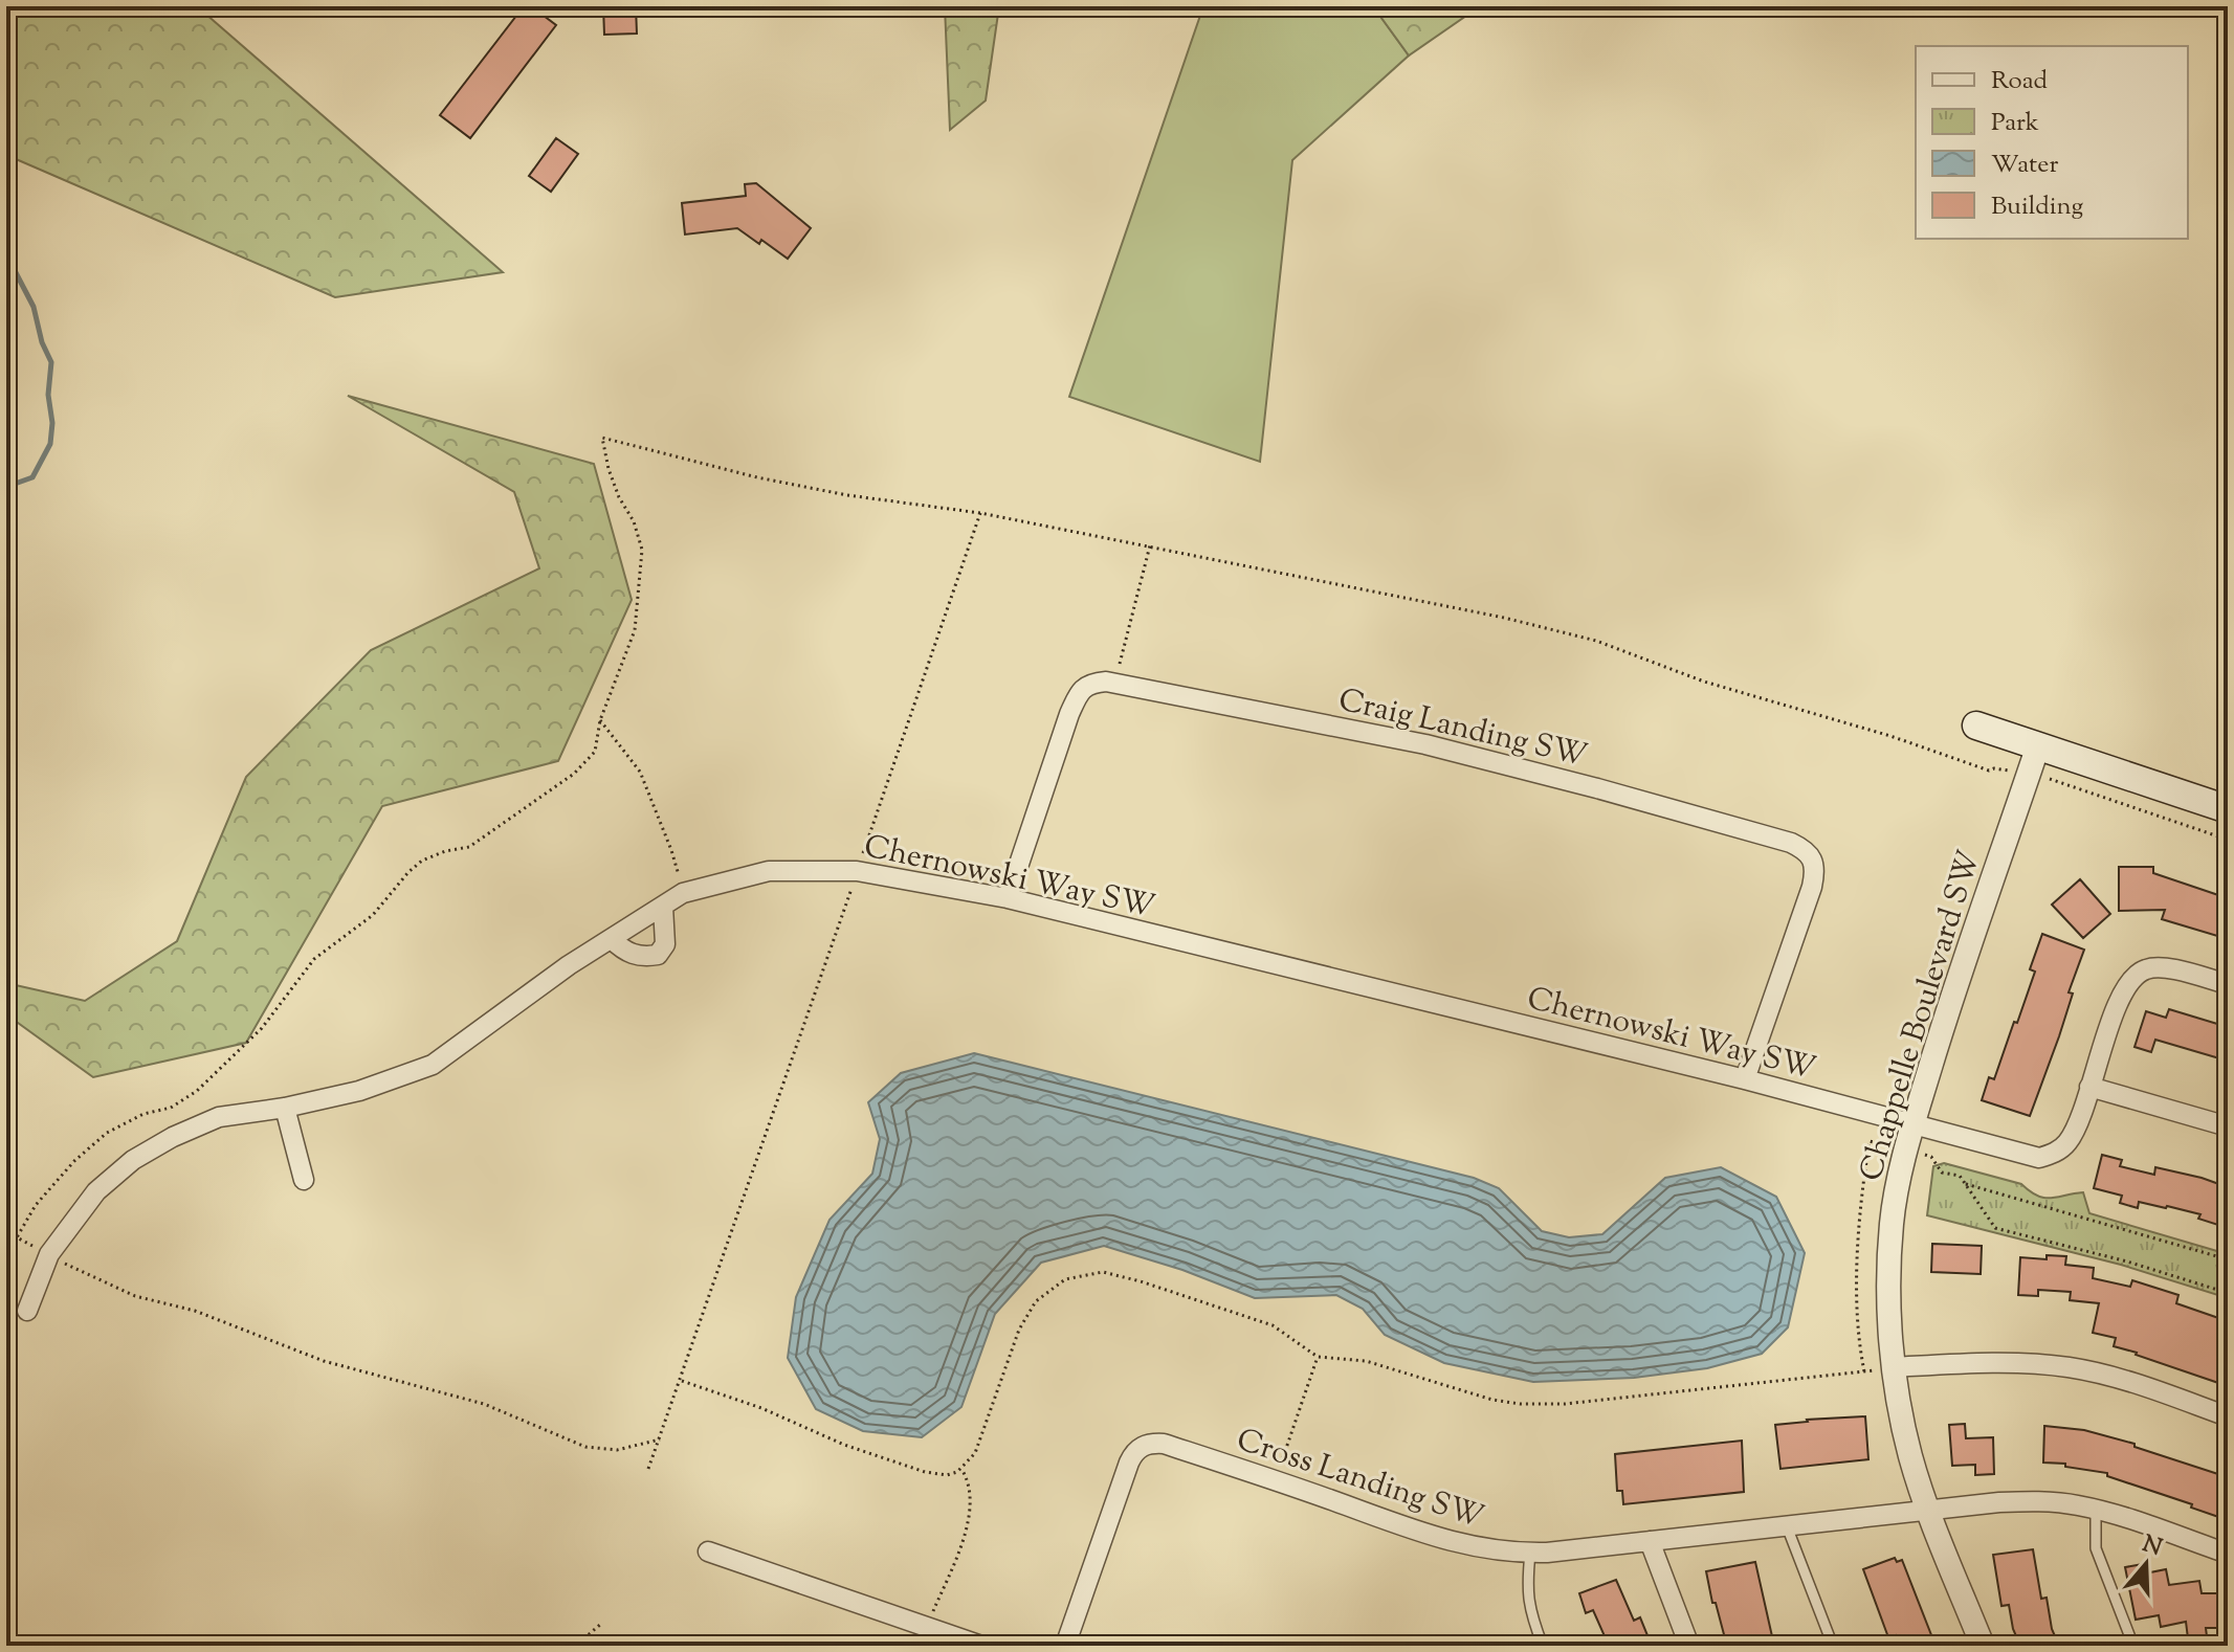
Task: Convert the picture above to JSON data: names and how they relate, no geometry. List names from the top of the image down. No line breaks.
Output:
{"streets":{"street":["Craig Landing SW","Chernowski Way SW","Chappelle Boulevard SW","Cross Landing SW"]},"crossings":[["Craig Landing SW","Chernowski Way SW"],["Chernowski Way SW","Chappelle Boulevard SW"],["Chappelle Boulevard SW","Cross Landing SW"]],"legend":["Road","Park","Water","Building"],"north":"top"}
